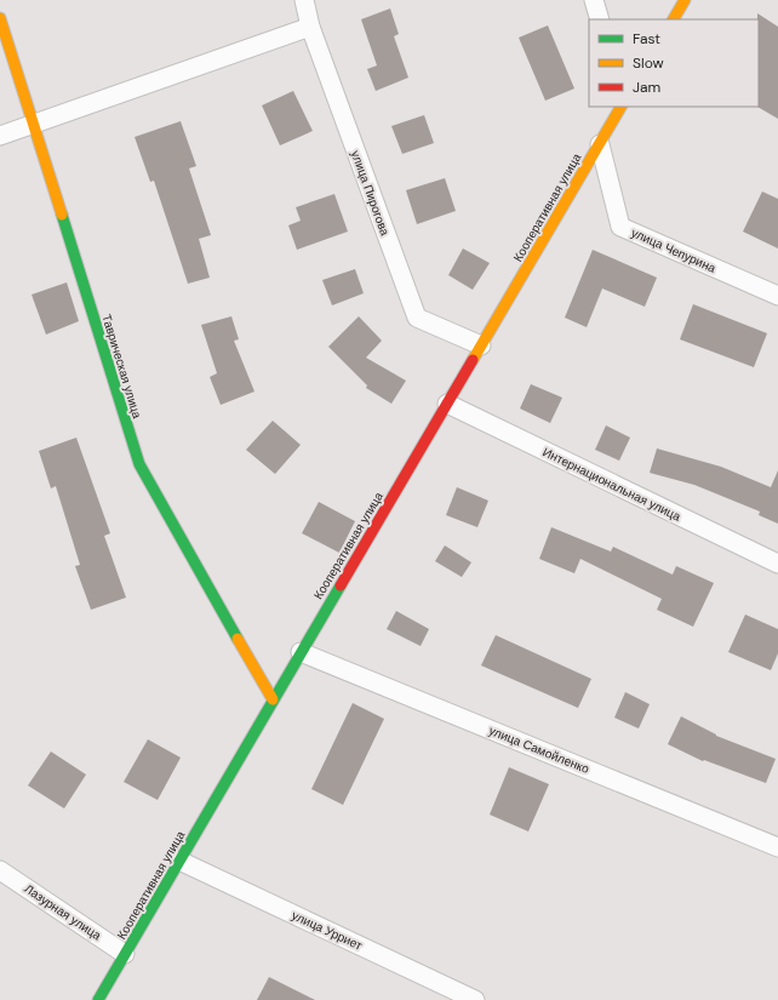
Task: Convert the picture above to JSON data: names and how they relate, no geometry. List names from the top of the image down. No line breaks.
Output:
{"streets":{"street":["улица Пирогова","Кооперативная улица","улица Чепурина","Таврическая улица","Интернациональная улица","улица Самойленко","Лазурная улица","улица Урриет"]},"crossings":[["улица Пирогова","Кооперативная улица"],["Кооперативная улица","улица Чепурина"],["Кооперативная улица","Таврическая улица"],["Кооперативная улица","Интернациональная улица"],["Кооперативная улица","улица Самойленко"],["Кооперативная улица","Лазурная улица"],["Кооперативная улица","улица Урриет"]],"legend":["Fast","Slow","Jam"]}
